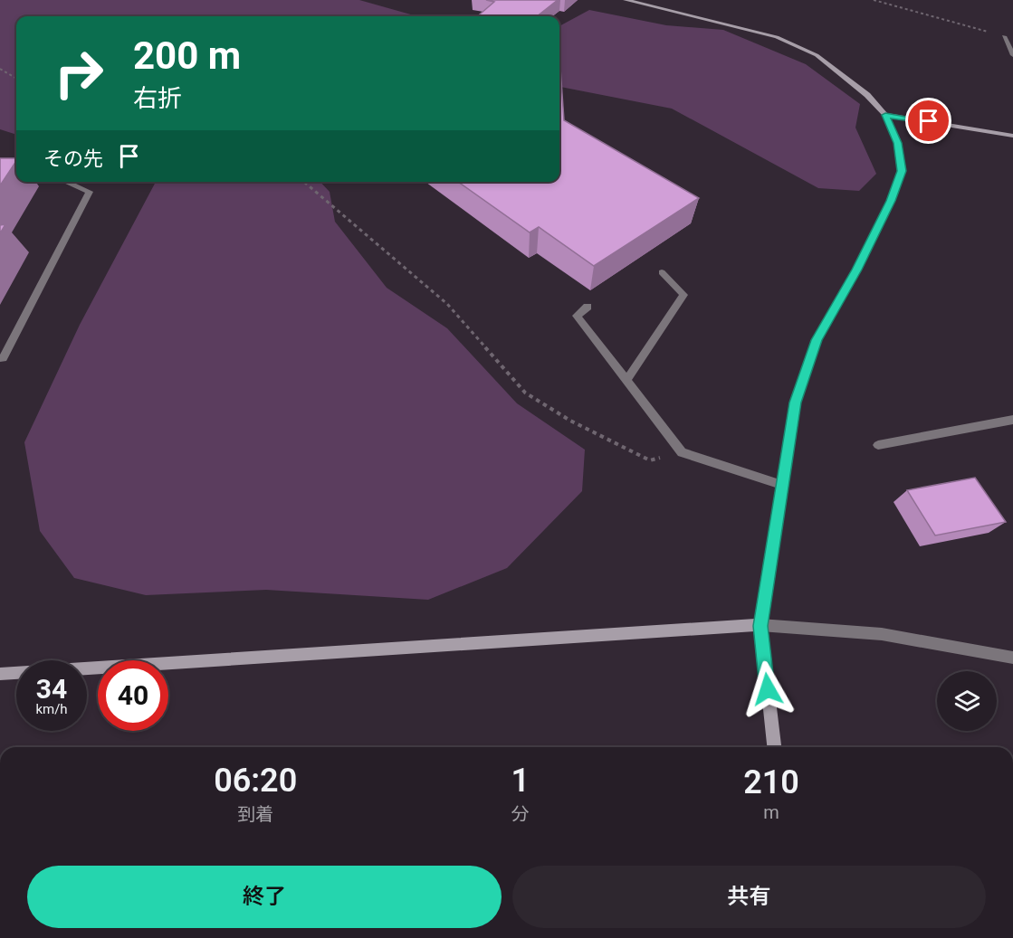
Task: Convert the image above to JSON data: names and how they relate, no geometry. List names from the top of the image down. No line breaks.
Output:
{"page":{"turn":["200 m","右折"],"then":"その先","speed":"34 km/h","limit":"40","eta":["06:20","到着","1","分","210","m"],"buttons":["終了","共有"]}}
